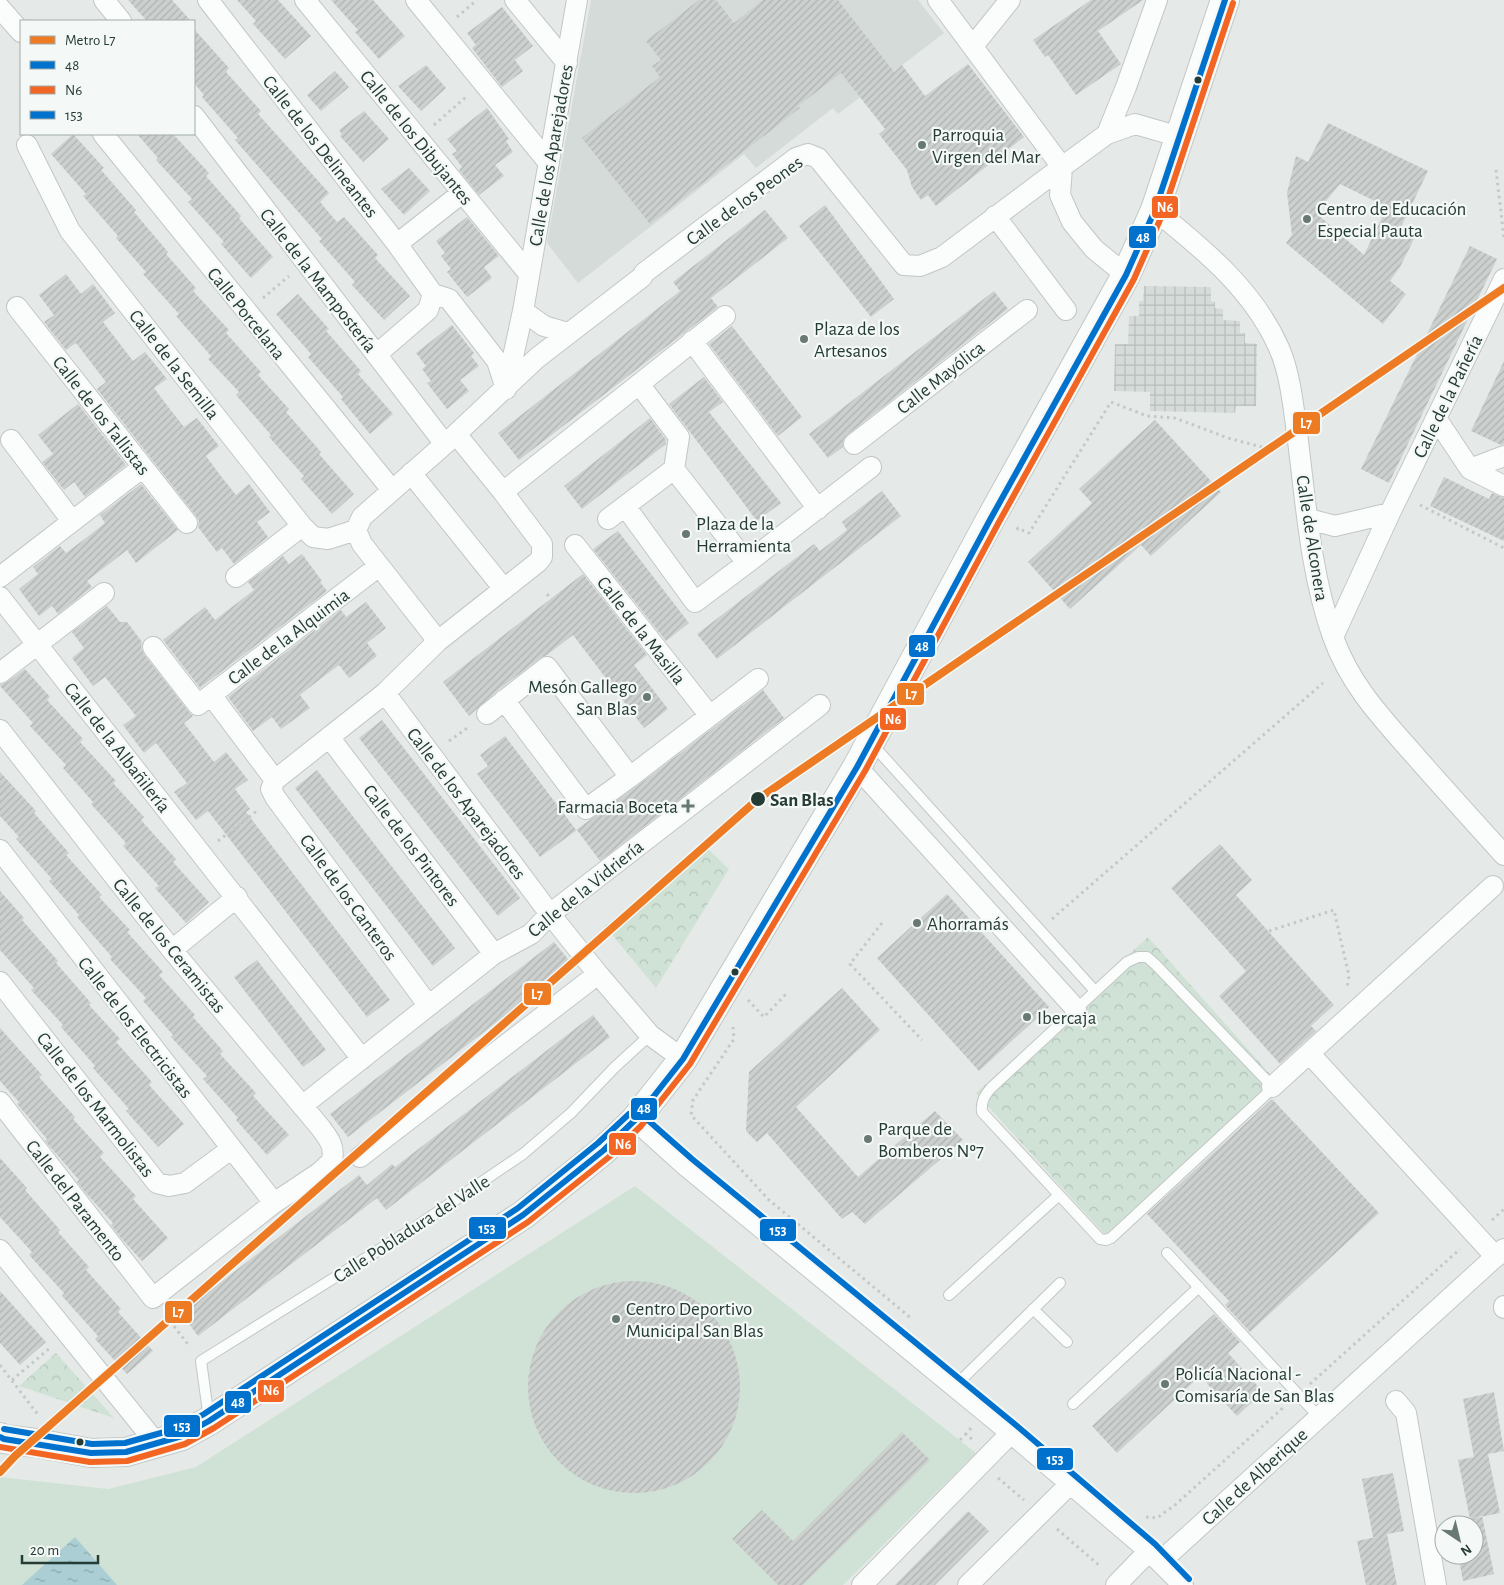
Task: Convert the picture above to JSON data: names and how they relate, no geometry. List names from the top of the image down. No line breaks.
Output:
{"streets":{"street":["Calle de los Dibujantes","Calle de los Delineantes","Calle de los Aparejadores","Calle de los Peones","Calle de la Mampostería","Calle Porcelana","Calle de la Semilla","Calle Mayólica","Calle de la Pañería","Calle de los Tallistas","Calle de Alconera","Calle de la Masilla","Calle de la Alquimia","Calle de la Albañilería","Calle de los Pintores","Calle de la Vidriería","Calle de los Canteros","Calle de los Ceramistas","Calle de los Electricistas","Calle de los Marmolistas","Calle del Paramento","Calle de Alberique"],"lane":["Calle Pobladura del Valle"]},"crossings":[["Calle de los Dibujantes","Calle de los Aparejadores"],["Calle de los Delineantes","Calle de los Aparejadores"],["Calle de los Delineantes","Calle de los Peones"],["Calle de los Aparejadores","Calle de los Peones"],["Calle de los Aparejadores","Calle de la Vidriería"],["Calle de la Pañería","Calle de Alconera"],["Calle de la Alquimia","Calle de los Canteros"],["Calle de la Albañilería","Calle de la Vidriería"],["Calle de los Pintores","Calle de la Vidriería"],["Calle de la Vidriería","Calle de los Canteros"],["Calle de la Vidriería","Calle de los Ceramistas"],["Calle de los Ceramistas","Calle de los Electricistas"],["Calle de los Electricistas","Calle de los Marmolistas"]],"places":{"other":["Parroquia Virgen del Mar","Centro de Educación Especial Pauta","Plaza de los Artesanos","Plaza de la Herramienta","Mesón Gallego San Blas","San Blas","Ahorramás","Ibercaja","Parque de Bomberos Nº7","Centro Deportivo Municipal San Blas","Policía Nacional - Comisaría de San Blas"],"health":["Farmacia Boceta"]},"lines":["transit line 48","transit line N6","metro line L7","transit line 153"],"legend":["Metro L7","48","N6","153"],"scale_bar":"20 m","north":"bottom right"}
